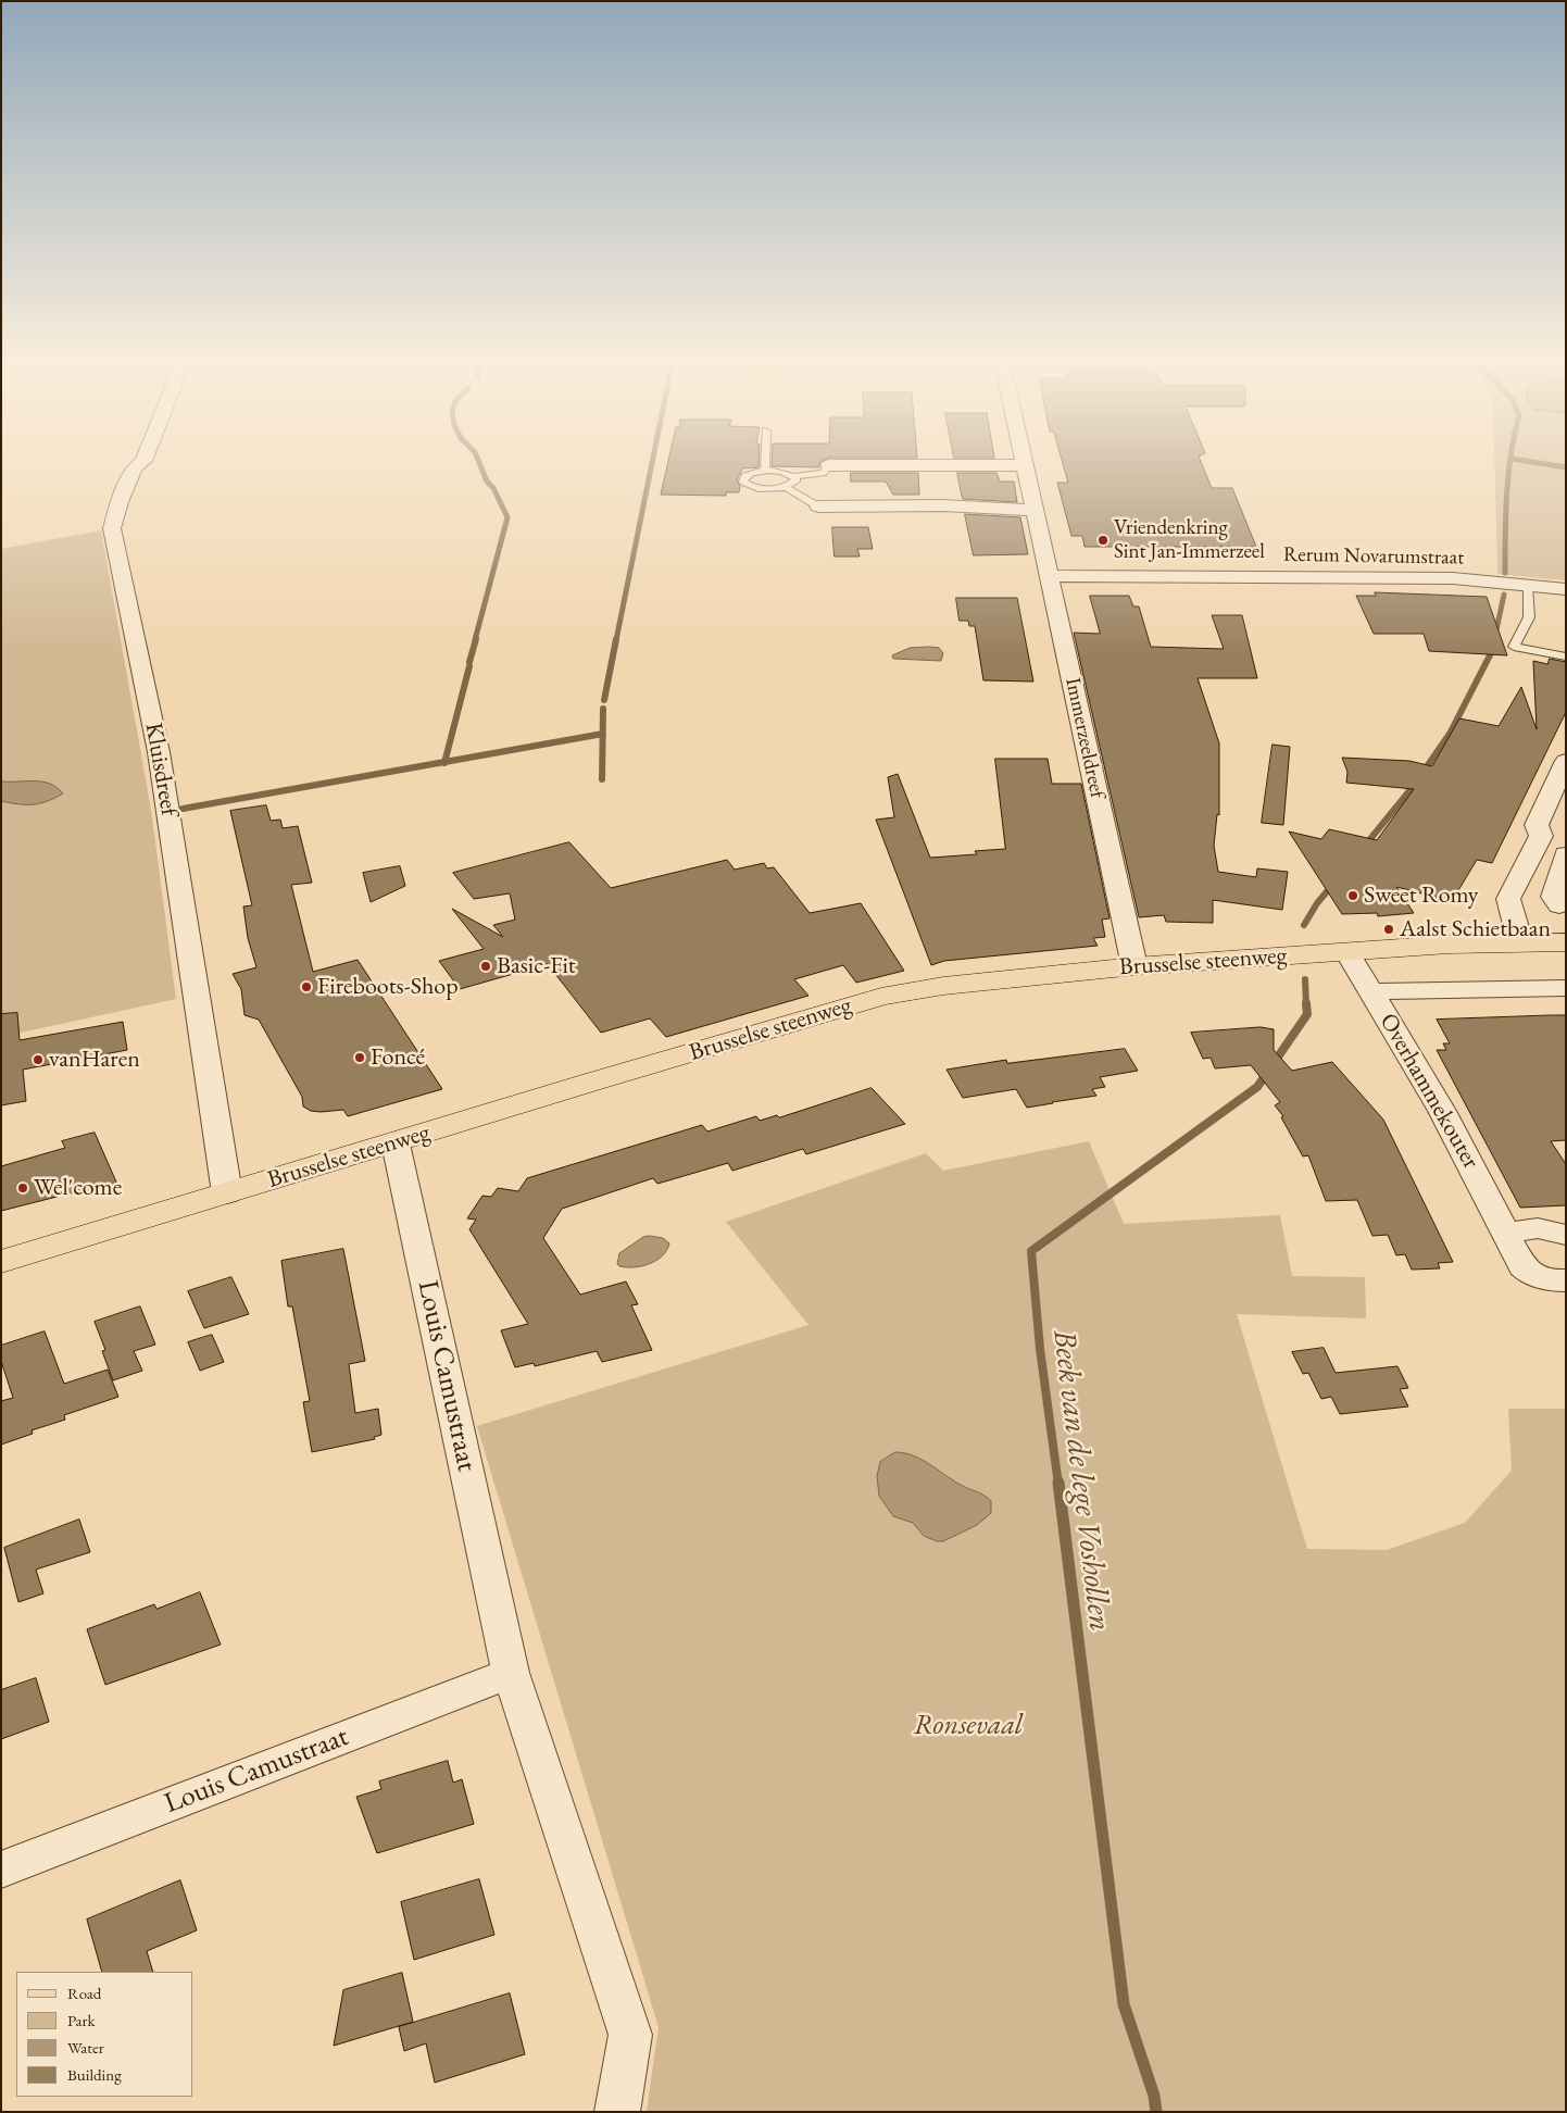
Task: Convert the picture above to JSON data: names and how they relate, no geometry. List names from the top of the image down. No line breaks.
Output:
{"streets":{"main road":["Brusselse steenweg"],"street":["Rerum Novarumstraat","Immerzeeldreef","Kluisdreef","Overhammekouter","Louis Camustraat"]},"crossings":[["Rerum Novarumstraat","Immerzeeldreef"],["Immerzeeldreef","Brusselse steenweg"],["Kluisdreef","Brusselse steenweg"],["Brusselse steenweg","Overhammekouter"],["Brusselse steenweg","Louis Camustraat"]],"water":["Beek van de lege Voshollen"],"parks":["Ronsevaal"],"places":["Vriendenkring Sint Jan-Immerzeel","Sweet Romy","Aalst Schietbaan","Basic-Fit","Fireboots-Shop","Foncé","vanHaren","Wel'come"],"legend":["Road","Park","Water","Building"]}
